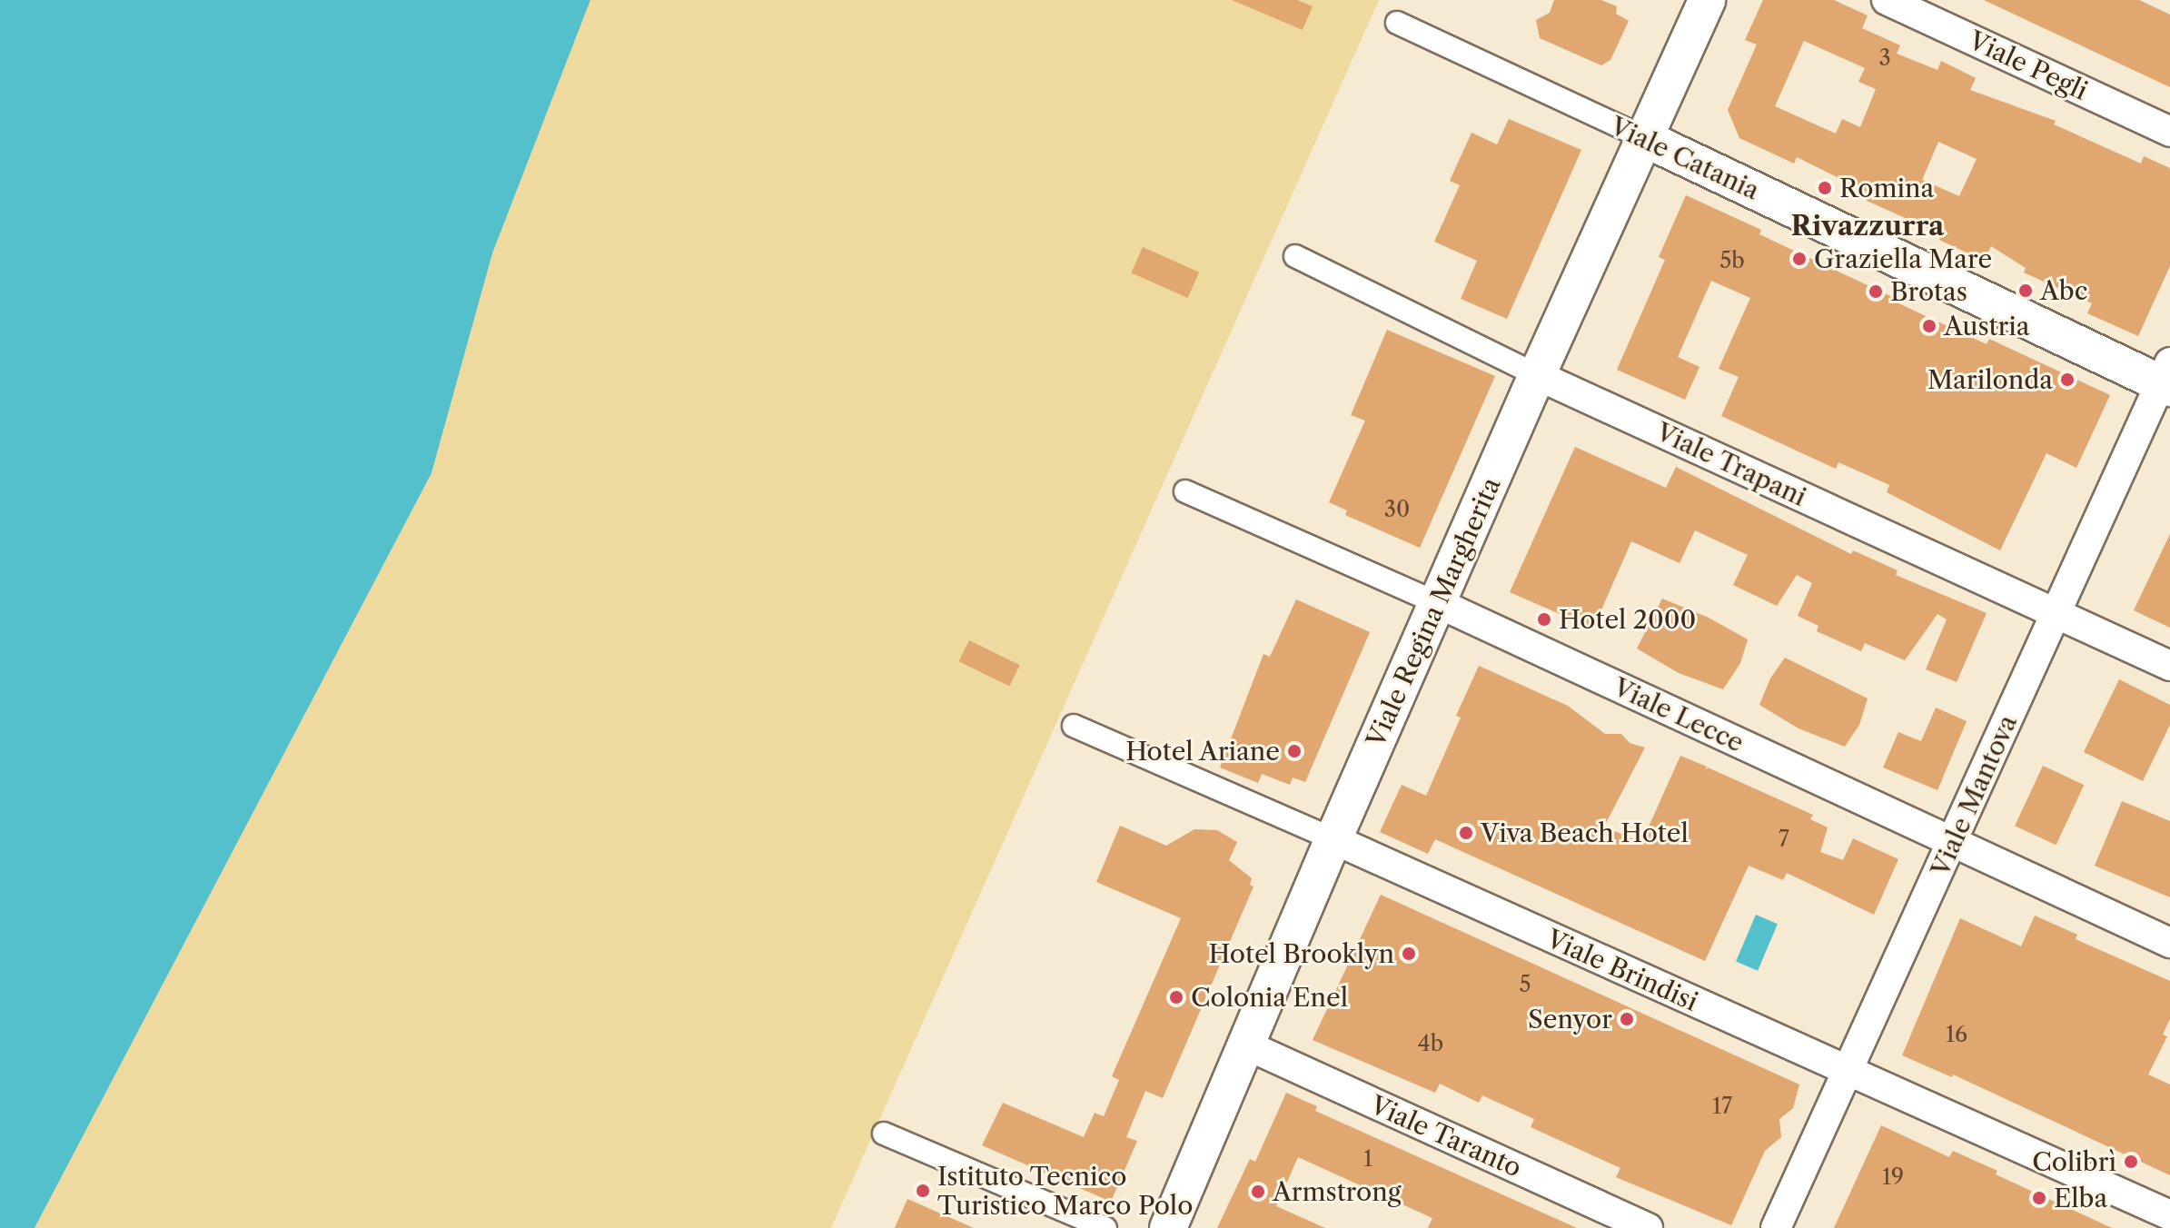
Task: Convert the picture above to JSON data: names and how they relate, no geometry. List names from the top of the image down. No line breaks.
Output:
{"streets":{"street":["Viale Pegli","Viale Catania","Viale Trapani","Viale Regina Margherita","Viale Lecce","Viale Mantova","Viale Brindisi","Viale Taranto"]},"crossings":[["Viale Catania","Viale Regina Margherita"],["Viale Catania","Viale Mantova"],["Viale Trapani","Viale Regina Margherita"],["Viale Trapani","Viale Mantova"],["Viale Regina Margherita","Viale Lecce"],["Viale Regina Margherita","Viale Brindisi"],["Viale Regina Margherita","Viale Taranto"],["Viale Lecce","Viale Mantova"],["Viale Mantova","Viale Brindisi"]],"districts":["Rivazzurra"],"places":["Romina","Graziella Mare","Abc","Brotas","Austria","Marilonda","Hotel 2000","Hotel Ariane","Viva Beach Hotel","Hotel Brooklyn","Colonia Enel","Senyor","Colibrì","Istituto Tecnico Turistico Marco Polo","Armstrong","Elba"],"house_numbers":["3","5b","30","7","5","16","4b","17","1","19"]}
